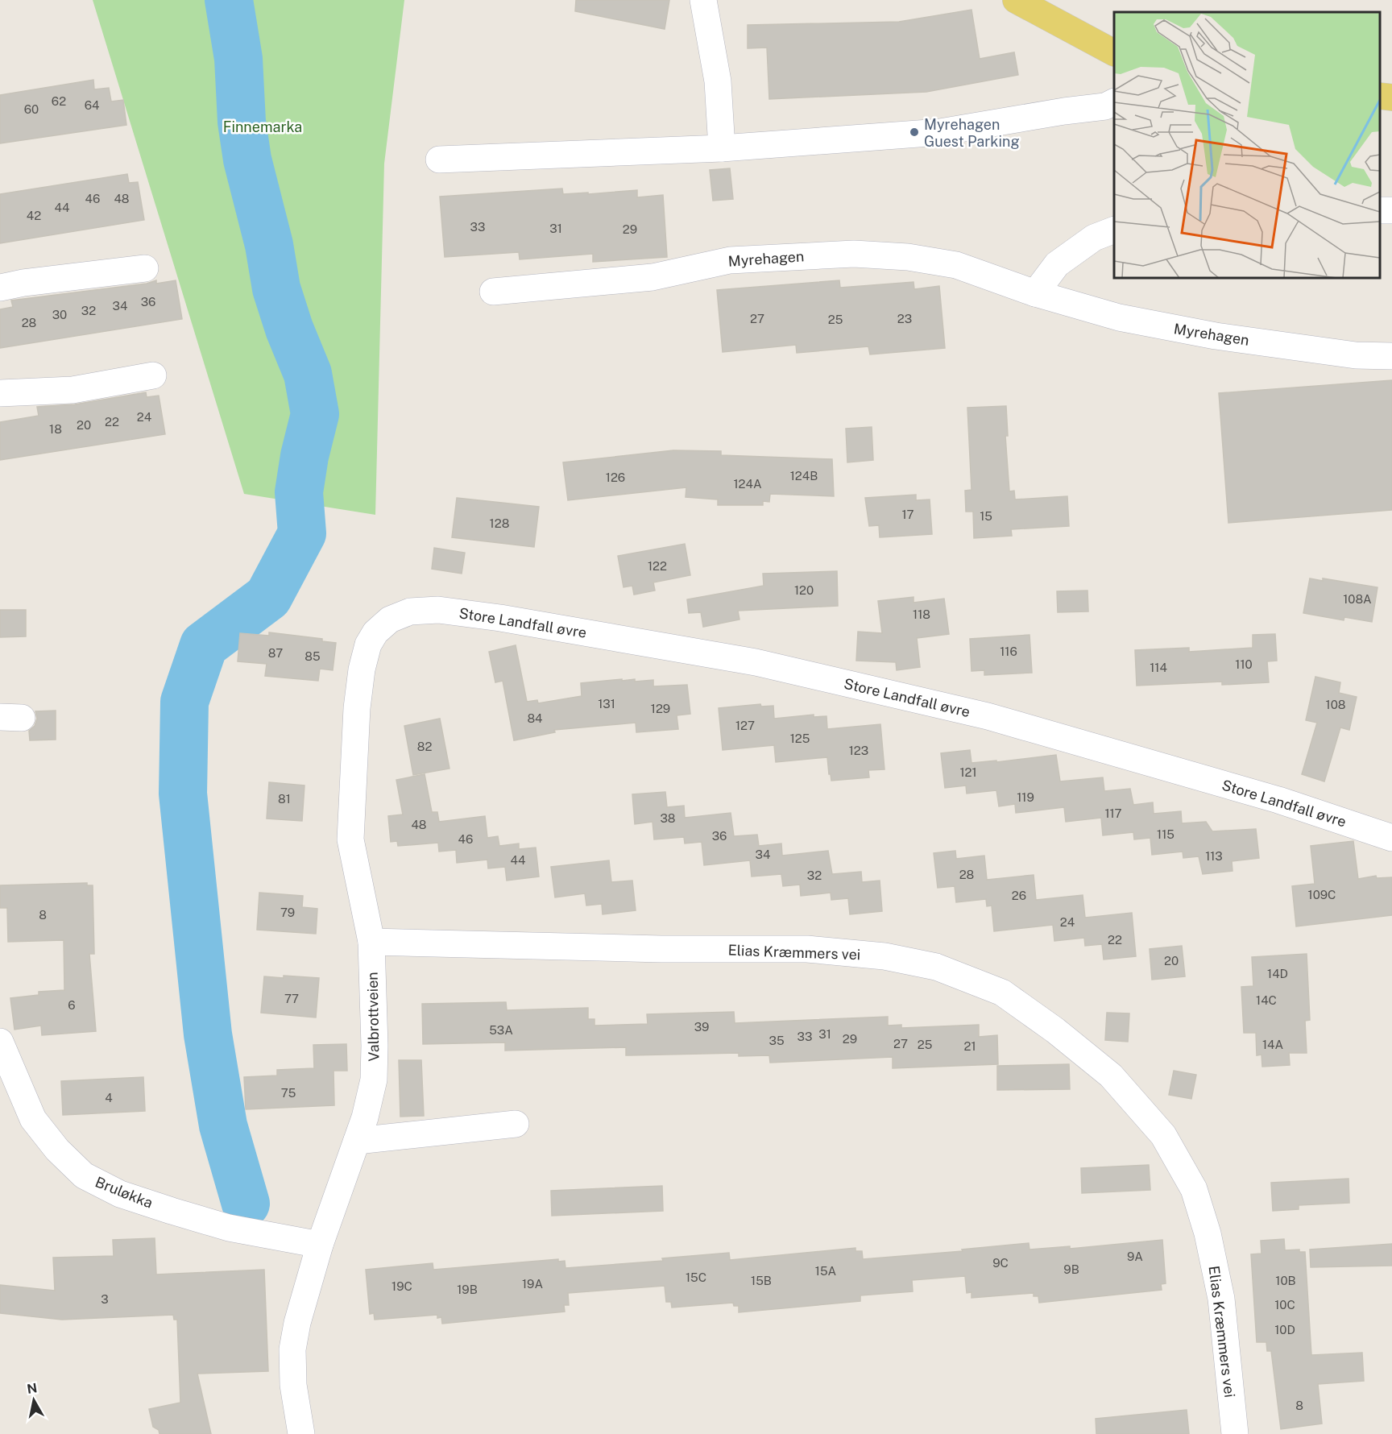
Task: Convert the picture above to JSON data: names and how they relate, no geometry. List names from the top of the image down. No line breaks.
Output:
{"streets":{"street":["Myrehagen","Store Landfall øvre","Elias Kræmmers vei","Valbrottveien","Bruløkka"]},"crossings":[["Store Landfall øvre","Valbrottveien"],["Elias Kræmmers vei","Valbrottveien"],["Valbrottveien","Bruløkka"]],"parks":["Finnemarka"],"places":["Myrehagen Guest Parking"],"house_numbers":["62","64","60","46","48","44","42","33","31","29","36","34","32","30","27","23","25","28","24","22","20","18","124B","126","124A","17","15","128","122","120","108A","118","116","87","85","110","114","131","108","129","84","127","125","82","123","121","119","81","117","38","48","115","36","46","34","113","44","28","32","109C","26","79","8","24","22","20","14D","77","14C","6","39","53A","31","33","29","35","27","25","14A","21","75","4","9A","9C","9B","15A","15C","15B","10B","19A","19C","19B","3","10C","10D","8"],"north":"top"}
